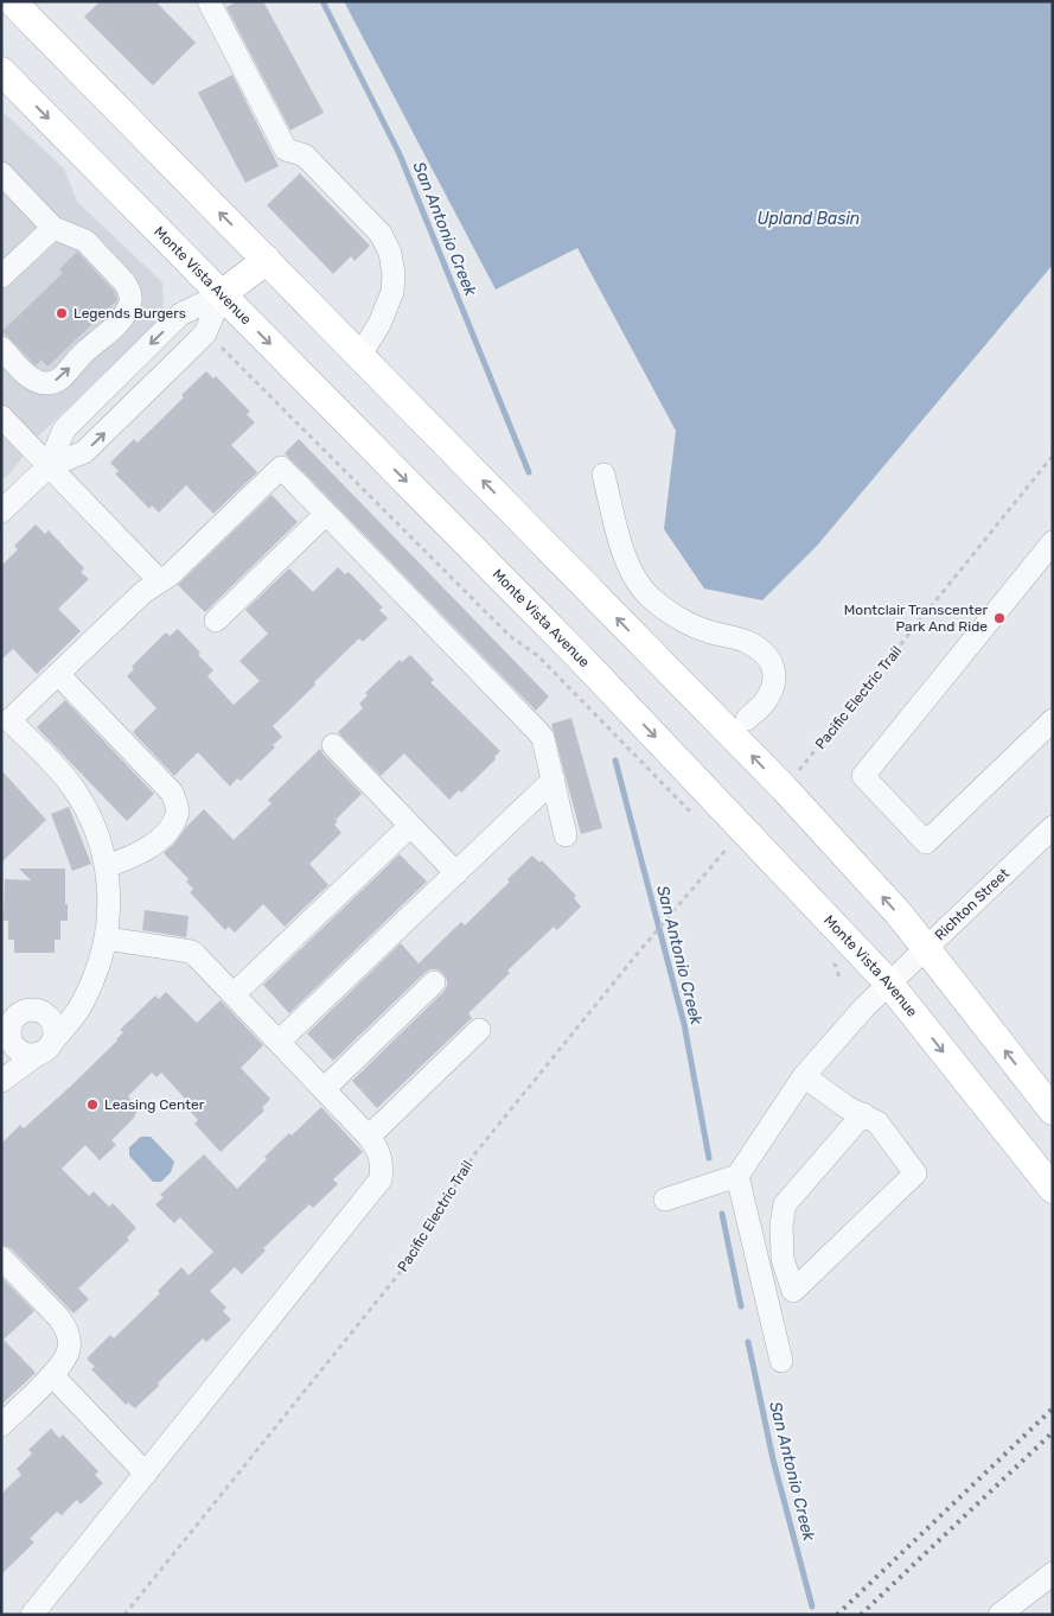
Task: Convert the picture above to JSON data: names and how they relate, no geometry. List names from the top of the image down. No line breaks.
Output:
{"streets":{"main road":["Monte Vista Avenue"],"street":["Richton Street"],"path":["Pacific Electric Trail"]},"crossings":[["Monte Vista Avenue","Pacific Electric Trail"],["Monte Vista Avenue","Richton Street"]],"water":["Upland Basin","San Antonio Creek"],"places":["Legends Burgers","Montclair Transcenter Park And Ride","Leasing Center"]}
